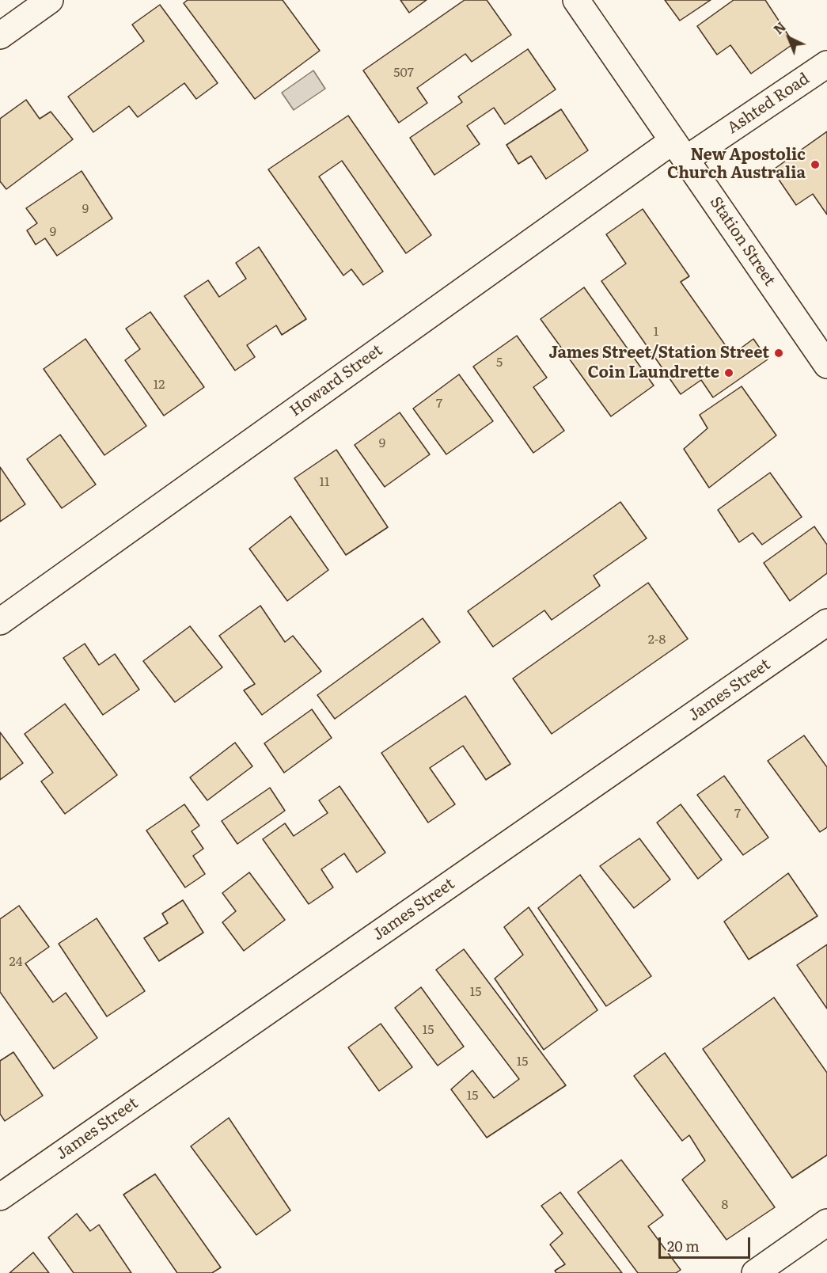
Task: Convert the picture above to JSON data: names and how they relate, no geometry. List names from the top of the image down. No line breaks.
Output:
{"streets":{"street":["Ashted Road","Station Street","Howard Street","James Street"]},"crossings":[["Ashted Road","Station Street"],["Ashted Road","Howard Street"],["Station Street","Howard Street"]],"places":["New Apostolic Church Australia","James Street/Station Street","Coin Laundrette"],"house_numbers":["507","9","9","1","5","12","7","9","11","2-8","7","24","15","15","15","15","8"],"scale_bar":"20 m","north":"top left"}
